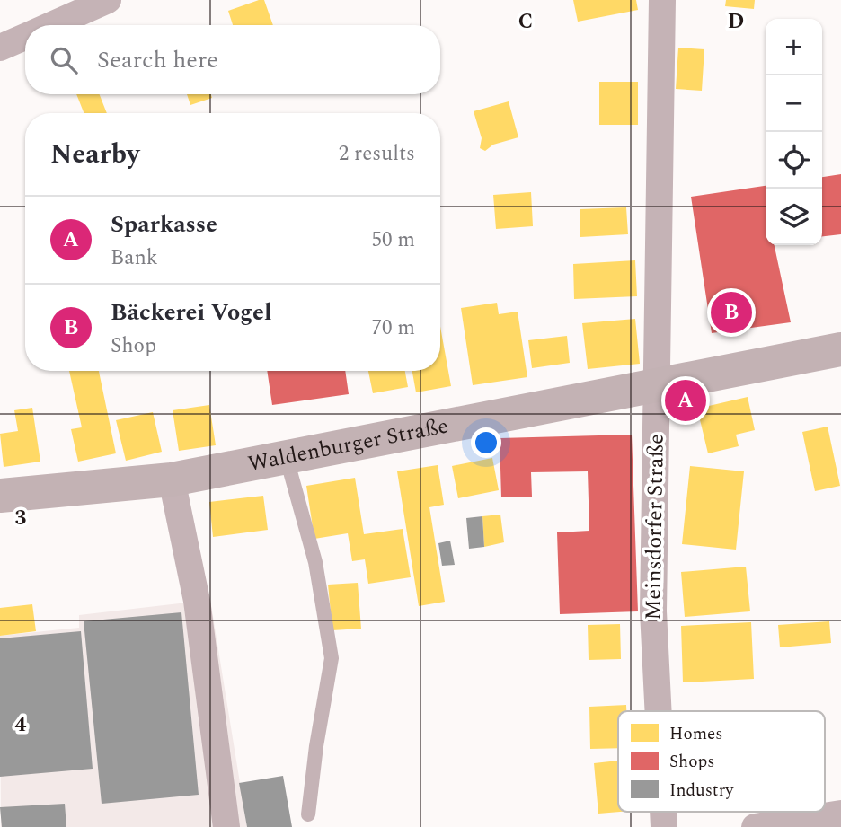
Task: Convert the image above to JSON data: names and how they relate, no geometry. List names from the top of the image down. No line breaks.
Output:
{"streets":{"main road":["Waldenburger Straße"],"street":["Meinsdorfer Straße"]},"crossings":[["Waldenburger Straße","Meinsdorfer Straße"]],"legend":["Homes","Shops","Industry"],"page":{"map_buttons":["+","−"],"search":"Search here","heading":["Nearby","2 results"],"list":[{"mark":"A","name":"Sparkasse","note":"Bank","value":"50 m"},{"mark":"B","name":"Bäckerei Vogel","note":"Shop","value":"70 m"}],"pins":["B","A"]},"grid":{"columns":["C","D"],"rows":["3","4"]}}
